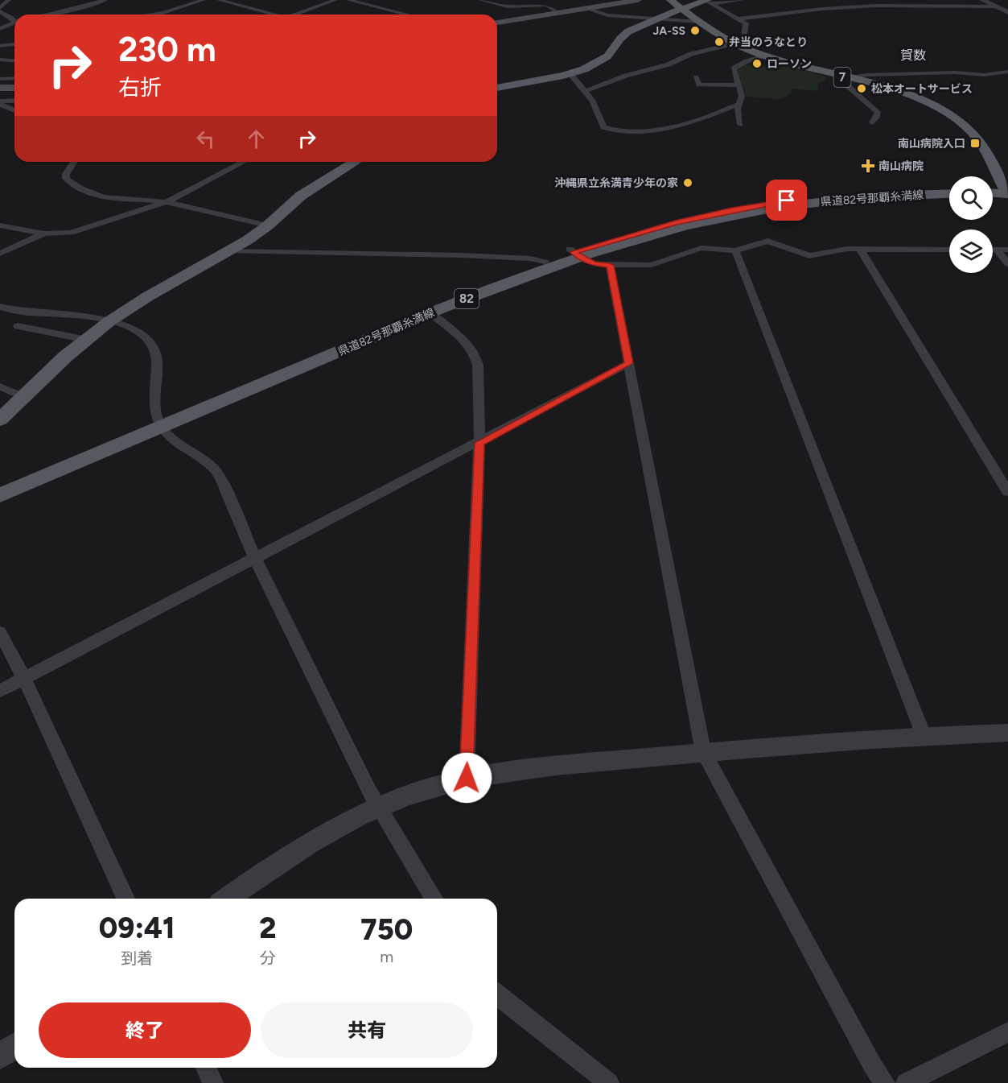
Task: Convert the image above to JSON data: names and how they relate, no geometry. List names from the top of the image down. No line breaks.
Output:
{"streets":{"main road":["7","県道82号那覇糸満線","82"]},"districts":["賀数"],"places":{"other":["JA-SS","弁当のうなとり","ローソン","松本オートサービス","沖縄県立糸満青少年の家"],"transit":["南山病院入口"],"health":["南山病院"]},"page":{"turn":["230 m","右折"],"eta":["09:41","到着","2","分","750","m"],"buttons":["終了","共有"]}}
